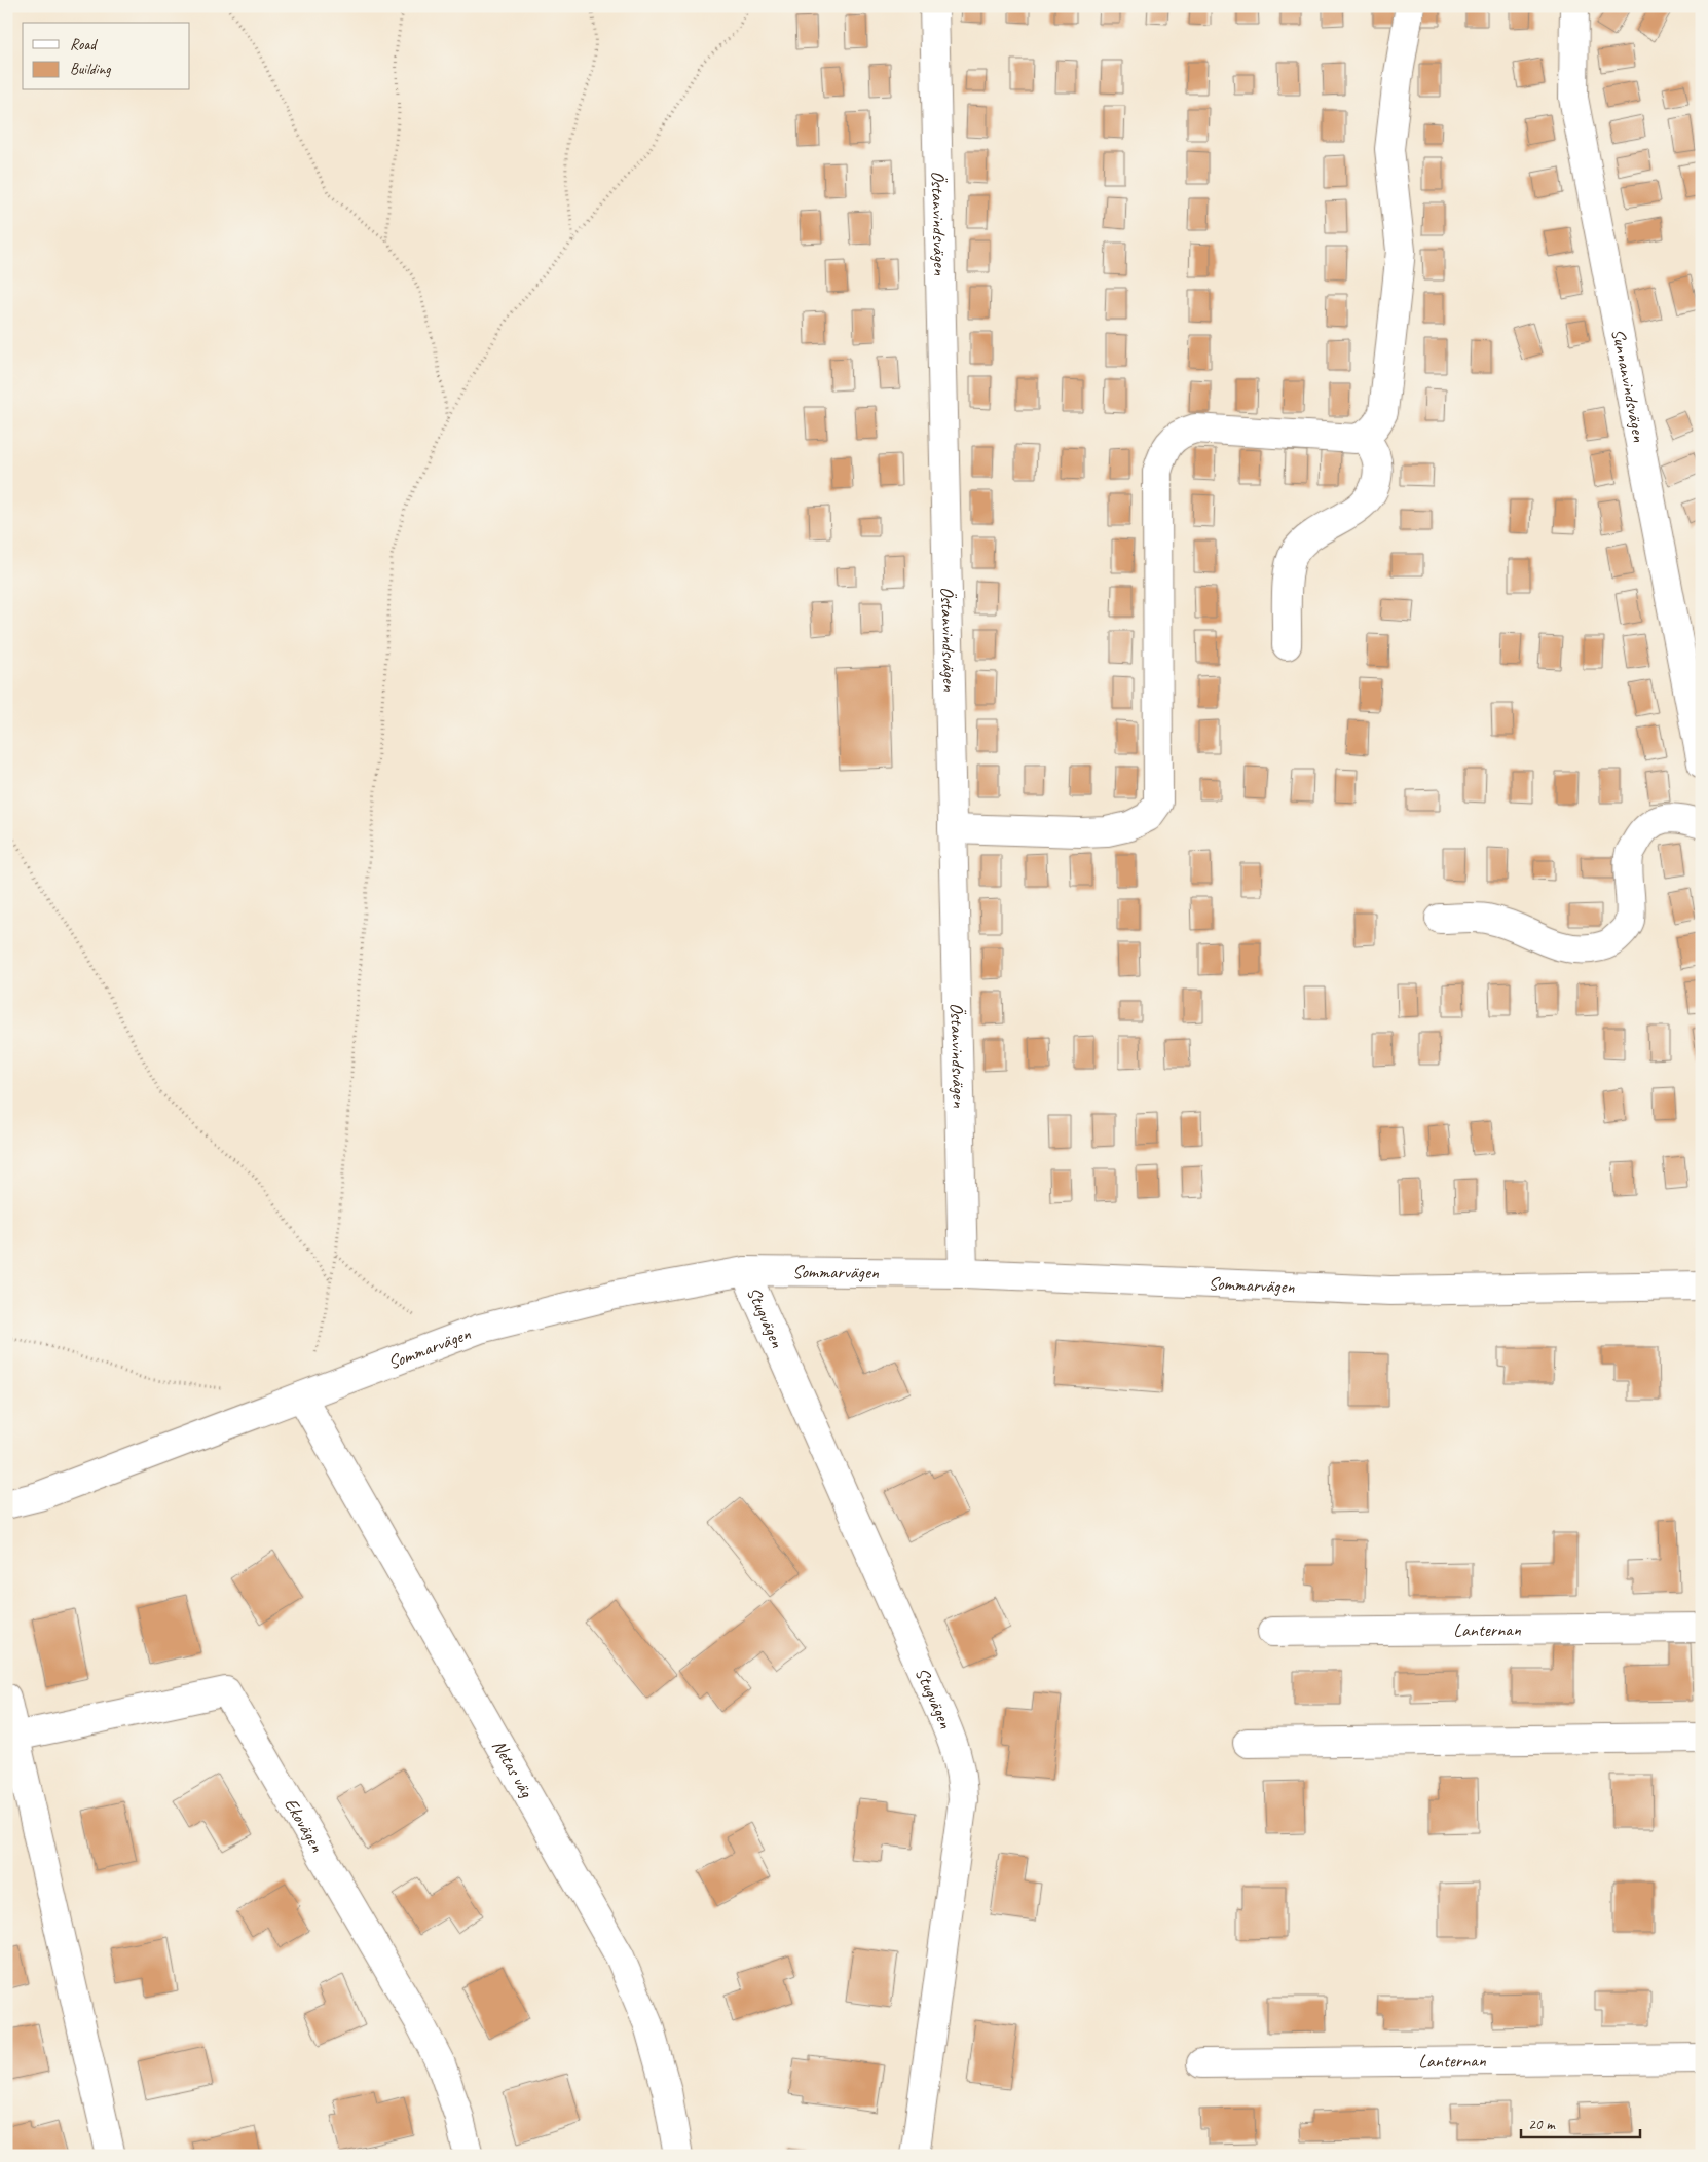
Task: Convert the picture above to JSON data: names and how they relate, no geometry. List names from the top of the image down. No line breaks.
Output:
{"streets":{"street":["Östanvindsvägen","Sunnanvindsvägen","Sommarvägen","Stugvägen","Lanternan","Netas väg","Ekovägen"]},"crossings":[["Östanvindsvägen","Sommarvägen"],["Sommarvägen","Stugvägen"],["Sommarvägen","Netas väg"]],"legend":["Road","Building"],"scale_bar":"20 m"}
